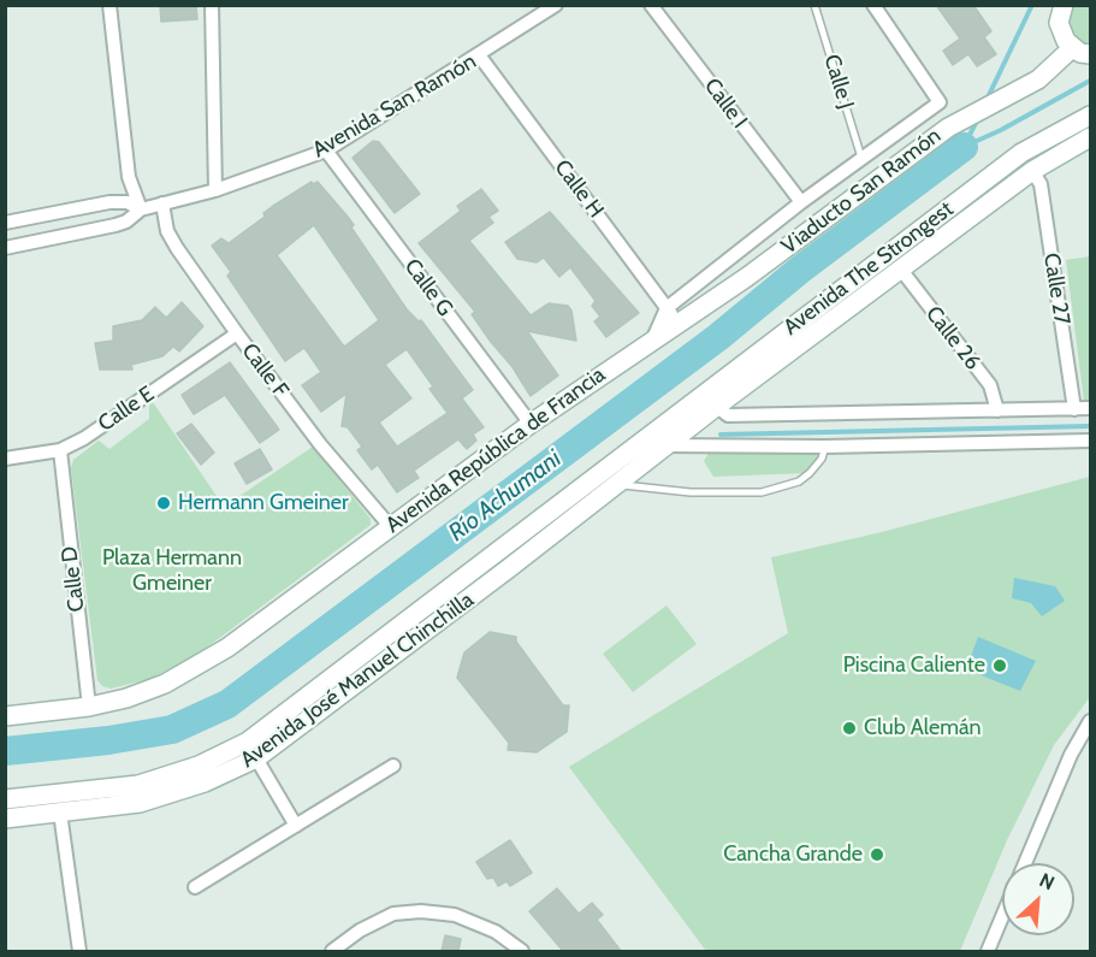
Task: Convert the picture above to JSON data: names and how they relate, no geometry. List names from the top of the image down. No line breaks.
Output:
{"streets":{"main road":["Viaducto San Ramón","Avenida The Strongest","Avenida República de Francia","Avenida José Manuel Chinchilla"],"street":["Calle I","Avenida San Ramón","Calle H","Calle G","Calle 27","Calle 26","Calle F","Calle E","Calle D"],"lane":["Calle J"]},"crossings":[["Avenida San Ramón","Calle H"],["Avenida San Ramón","Calle G"],["Avenida San Ramón","Calle F"],["Calle H","Viaducto San Ramón"],["Viaducto San Ramón","Avenida República de Francia"],["Avenida The Strongest","Calle 27"],["Avenida The Strongest","Calle 26"],["Avenida The Strongest","Avenida José Manuel Chinchilla"],["Calle G","Avenida República de Francia"],["Calle F","Calle E"],["Calle F","Avenida República de Francia"],["Calle E","Calle D"],["Avenida República de Francia","Calle D"]],"water":["Río Achumani"],"parks":["Plaza Hermann Gmeiner"],"places":["Hermann Gmeiner","Piscina Caliente","Club Alemán","Cancha Grande"],"north":"top right"}
